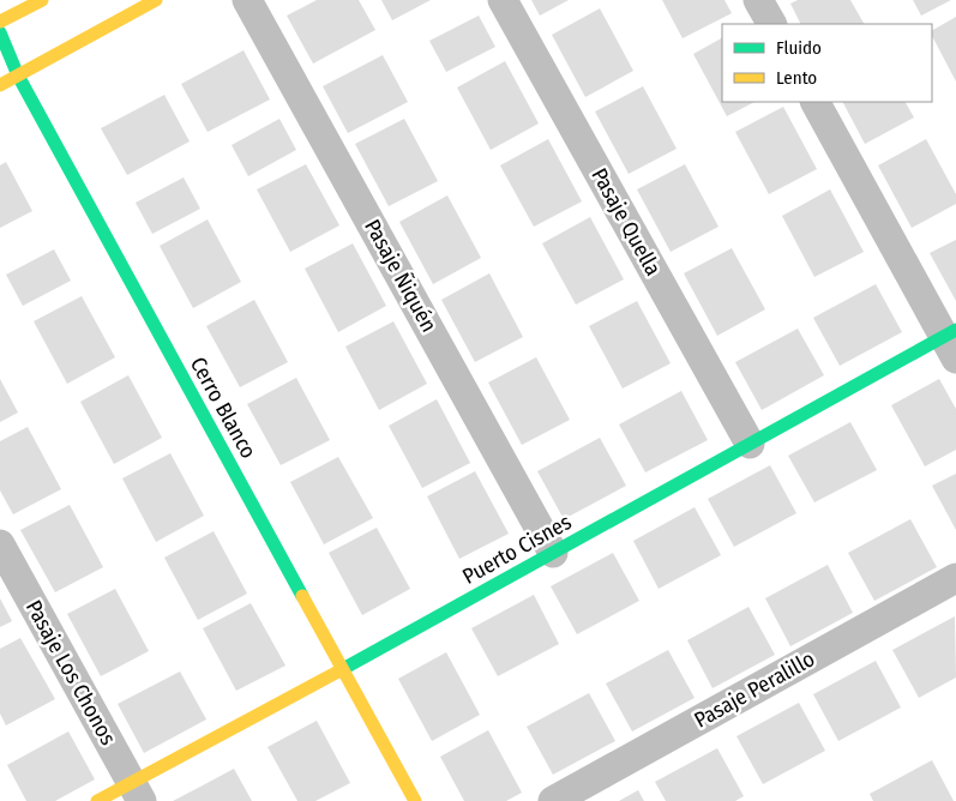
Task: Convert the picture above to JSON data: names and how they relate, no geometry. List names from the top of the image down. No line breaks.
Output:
{"streets":{"street":["Pasaje Quella","Pasaje Ñiquén","Cerro Blanco","Puerto Cisnes","Pasaje Los Chonos","Pasaje Peralillo"]},"crossings":[["Pasaje Quella","Puerto Cisnes"],["Pasaje Ñiquén","Puerto Cisnes"],["Cerro Blanco","Puerto Cisnes"],["Puerto Cisnes","Pasaje Los Chonos"]],"legend":["Fluido","Lento"]}
